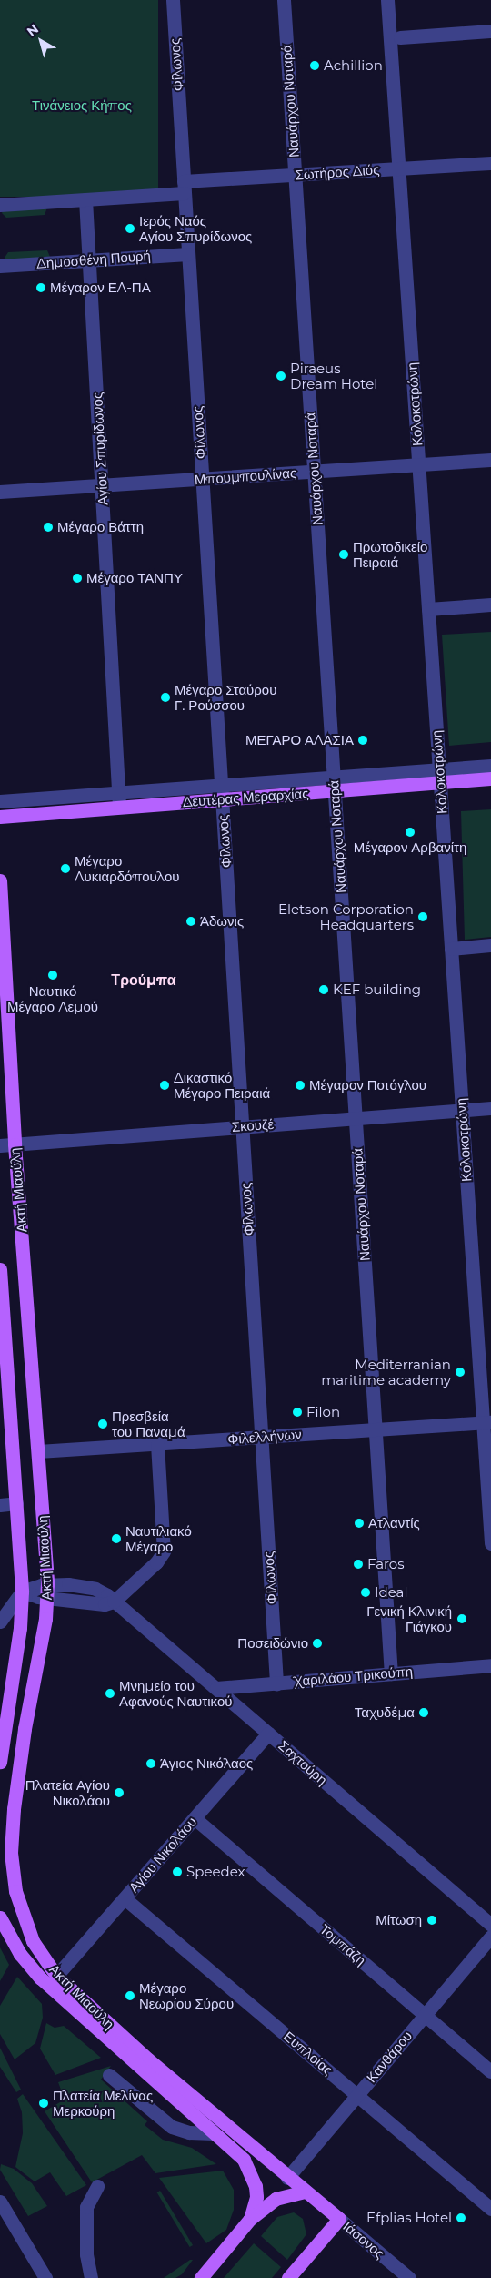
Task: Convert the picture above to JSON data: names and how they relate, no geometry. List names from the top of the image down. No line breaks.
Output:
{"streets":{"main road":["Δευτέρας Μεραρχίας","Ακτή Μιαούλη"],"street":["Φίλωνος","Ναυάρχου Νοταρά","Σωτήρος Διός","Δημοσθένη Πουρή","Κολοκοτρώνη","Αγίου Σπυρίδωνος","Μπουμπουλίνας","Σκουζέ","Φιλελλήνων","Χαριλάου Τρικούπη","Σαχτούρη","Αγίου Νικολάου","Τομπάζη","Ευπλοίας","Κανθάρου","Ιάσονος"]},"crossings":[["Φίλωνος","Σωτήρος Διός"],["Φίλωνος","Δημοσθένη Πουρή"],["Φίλωνος","Μπουμπουλίνας"],["Φίλωνος","Δευτέρας Μεραρχίας"],["Φίλωνος","Σκουζέ"],["Φίλωνος","Φιλελλήνων"],["Φίλωνος","Χαριλάου Τρικούπη"],["Ναυάρχου Νοταρά","Σωτήρος Διός"],["Ναυάρχου Νοταρά","Μπουμπουλίνας"],["Ναυάρχου Νοταρά","Δευτέρας Μεραρχίας"],["Ναυάρχου Νοταρά","Σκουζέ"],["Ναυάρχου Νοταρά","Φιλελλήνων"],["Ναυάρχου Νοταρά","Χαριλάου Τρικούπη"],["Σωτήρος Διός","Κολοκοτρώνη"],["Σωτήρος Διός","Αγίου Σπυρίδωνος"],["Δημοσθένη Πουρή","Αγίου Σπυρίδωνος"],["Κολοκοτρώνη","Μπουμπουλίνας"],["Κολοκοτρώνη","Δευτέρας Μεραρχίας"],["Κολοκοτρώνη","Σκουζέ"],["Κολοκοτρώνη","Φιλελλήνων"],["Αγίου Σπυρίδωνος","Μπουμπουλίνας"],["Αγίου Σπυρίδωνος","Δευτέρας Μεραρχίας"],["Σκουζέ","Ακτή Μιαούλη"],["Ακτή Μιαούλη","Φιλελλήνων"],["Ακτή Μιαούλη","Σαχτούρη"],["Ακτή Μιαούλη","Αγίου Νικολάου"],["Ακτή Μιαούλη","Κανθάρου"],["Ακτή Μιαούλη","Ιάσονος"],["Χαριλάου Τρικούπη","Σαχτούρη"],["Σαχτούρη","Αγίου Νικολάου"],["Αγίου Νικολάου","Τομπάζη"],["Αγίου Νικολάου","Ευπλοίας"],["Τομπάζη","Κανθάρου"],["Ευπλοίας","Κανθάρου"]],"districts":["Τρούμπα"],"parks":["Τινάνειος Κήπος"],"places":["Achillion","Ιερός Ναός Αγίου Σπυρίδωνος","Μέγαρον ΕΛ-ΠΑ","Piraeus Dream Hotel","Μέγαρο Βάττη","Πρωτοδικείο Πειραιά","Μέγαρο ΤΑΝΠΥ","Μέγαρο Σταύρου Γ. Ρούσσου","ΜΕΓΑΡΟ ΑΛΑΣΙΑ","Μέγαρον Αρβανίτη","Μέγαρο Λυκιαρδόπουλου","Eletson Corporation Headquarters","Άδωνις","Ναυτικό Μέγαρο Λεμού","KEF building","Δικαστικό Μέγαρο Πειραιά","Μέγαρον Ποτόγλου","Mediterranian maritime academy","Filon","Πρεσβεία του Παναμά","Ατλαντίς","Ναυτιλιακό Μέγαρο","Faros","Ideal","Γενική Κλινική Γιάγκου","Ποσειδώνιο","Μνημείο του Αφανούς Ναυτικού","Ταχυδέμα","Άγιος Νικόλαος","Πλατεία Αγίου Νικολάου","Speedex","Μίτωση","Μέγαρο Νεωρίου Σύρου","Πλατεία Μελίνας Μερκούρη","Efplias Hotel"],"north":"top left"}
